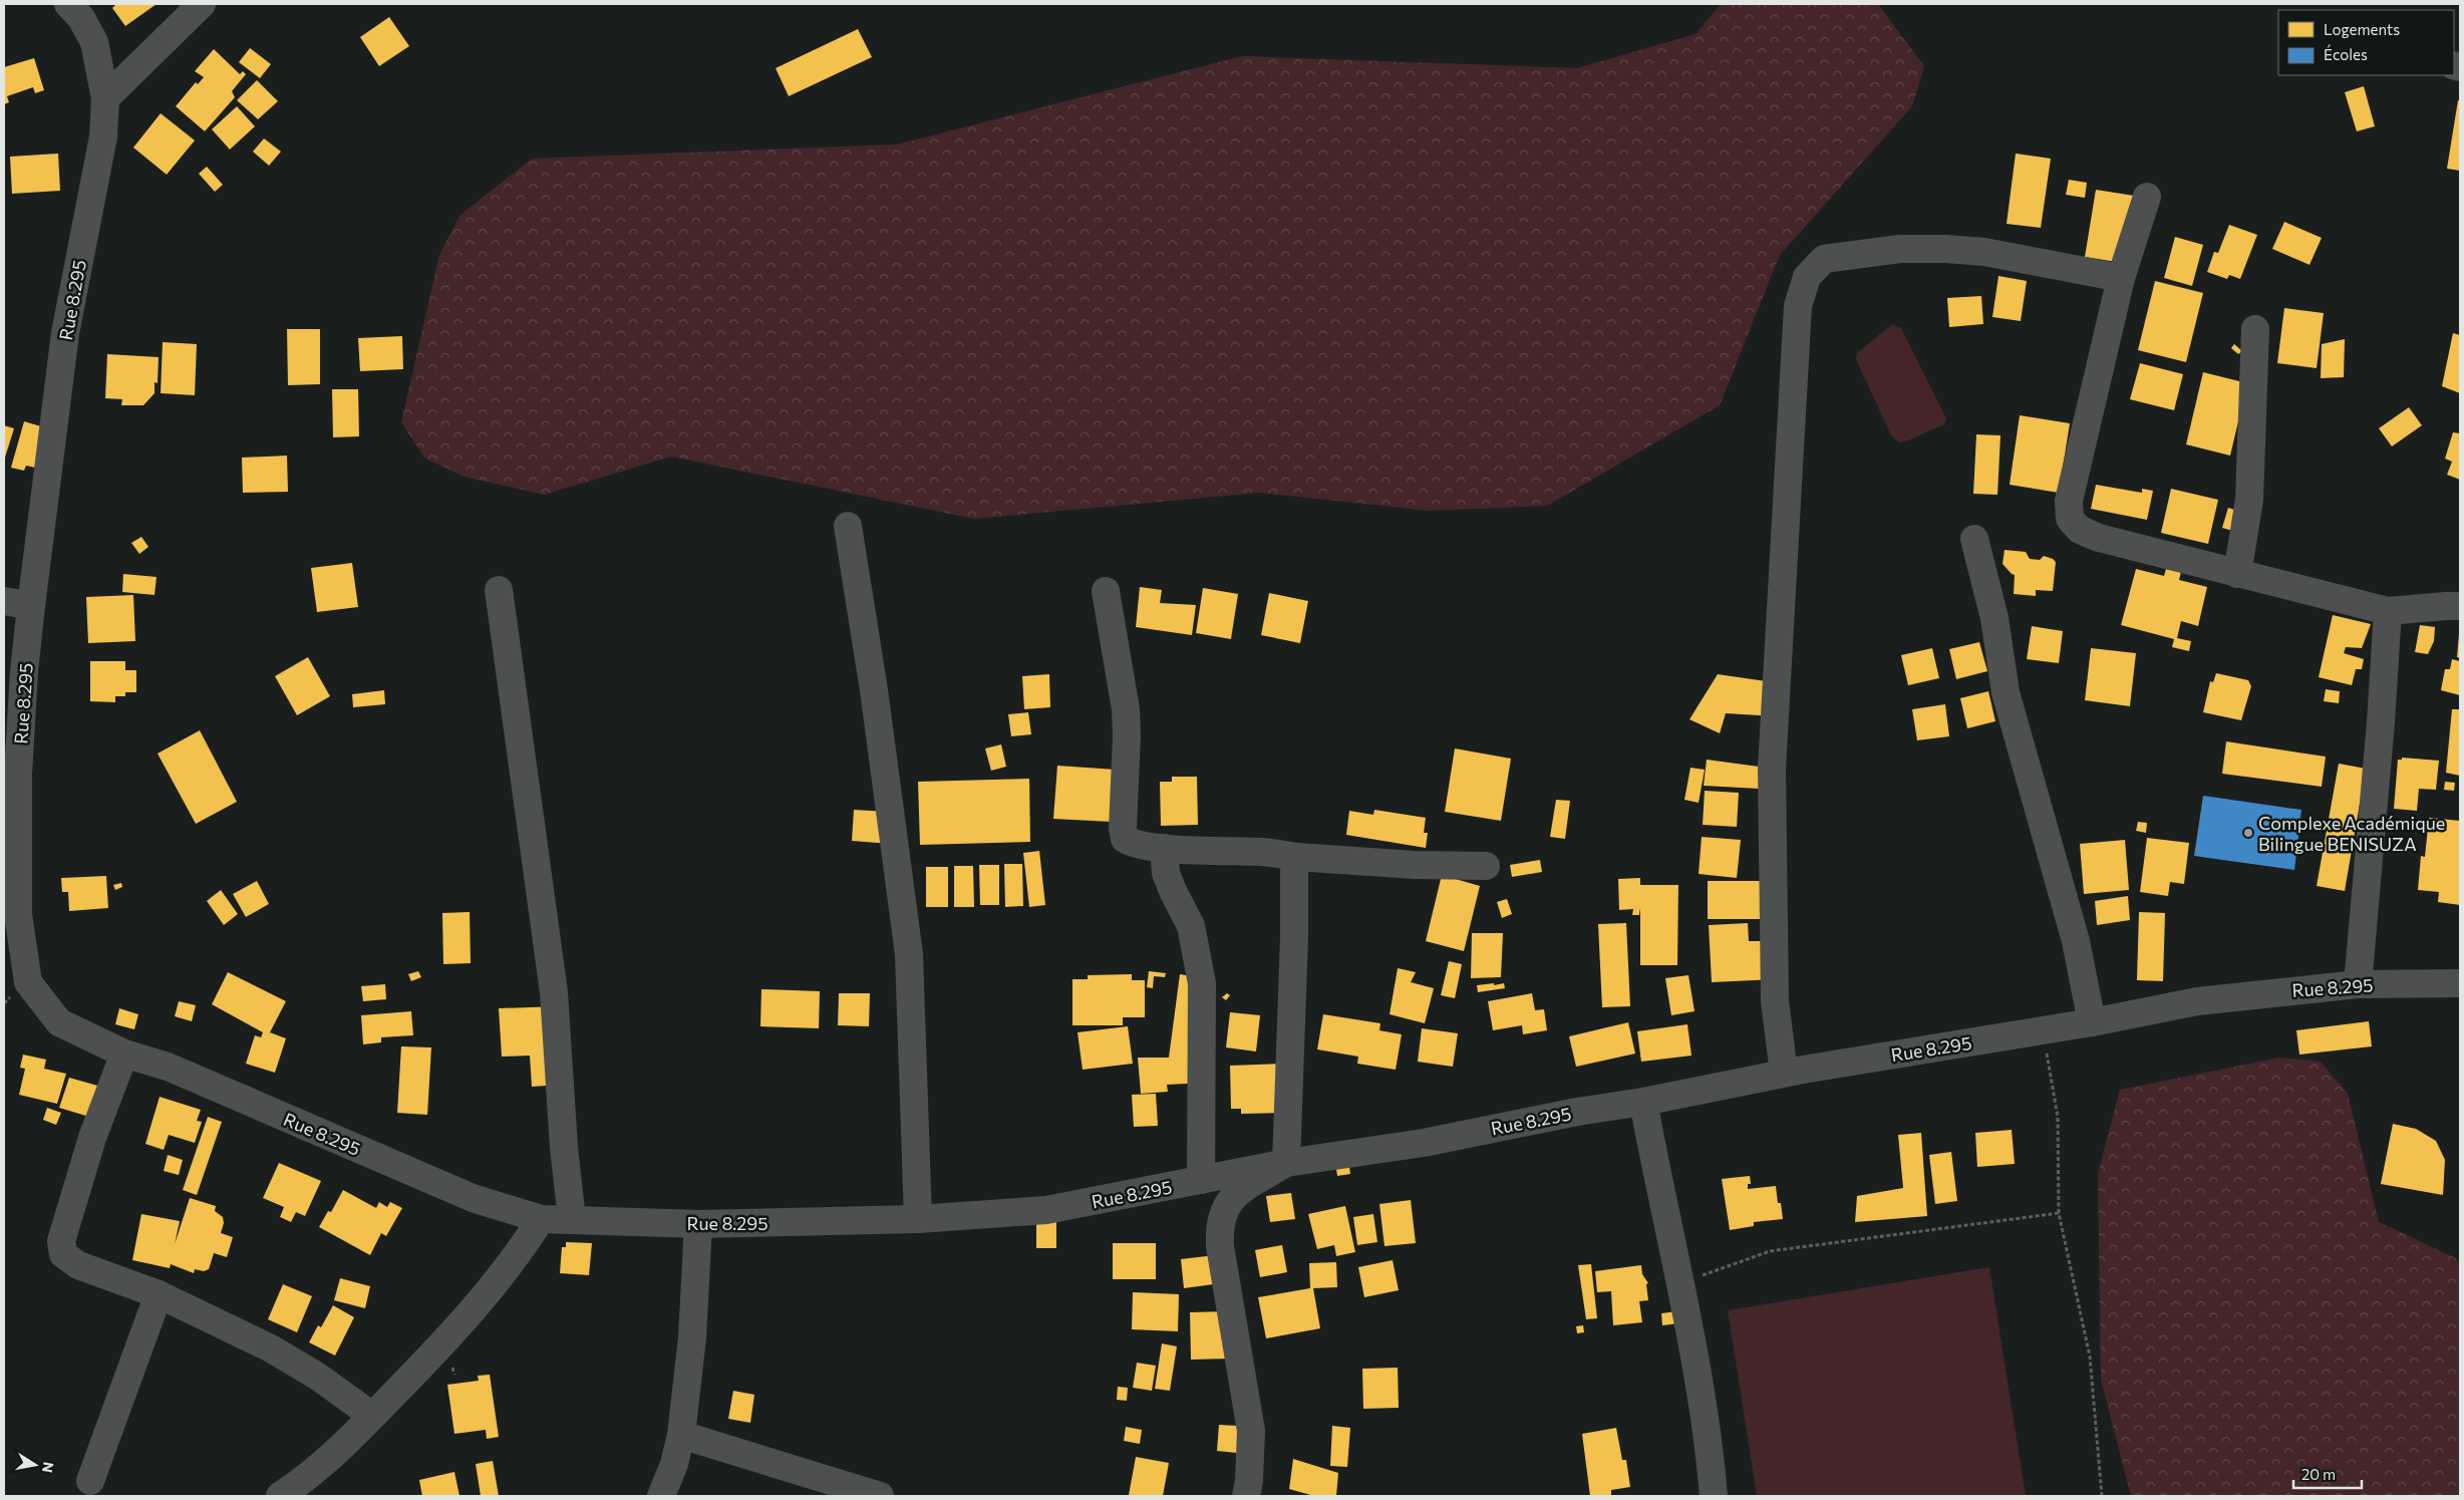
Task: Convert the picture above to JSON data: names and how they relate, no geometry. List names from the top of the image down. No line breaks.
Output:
{"streets":{"street":["Rue 8.295"]},"places":["Complexe Académique Bilingue BENISUZA"],"legend":["Logements","Écoles"],"scale_bar":"20 m","north":"right"}
